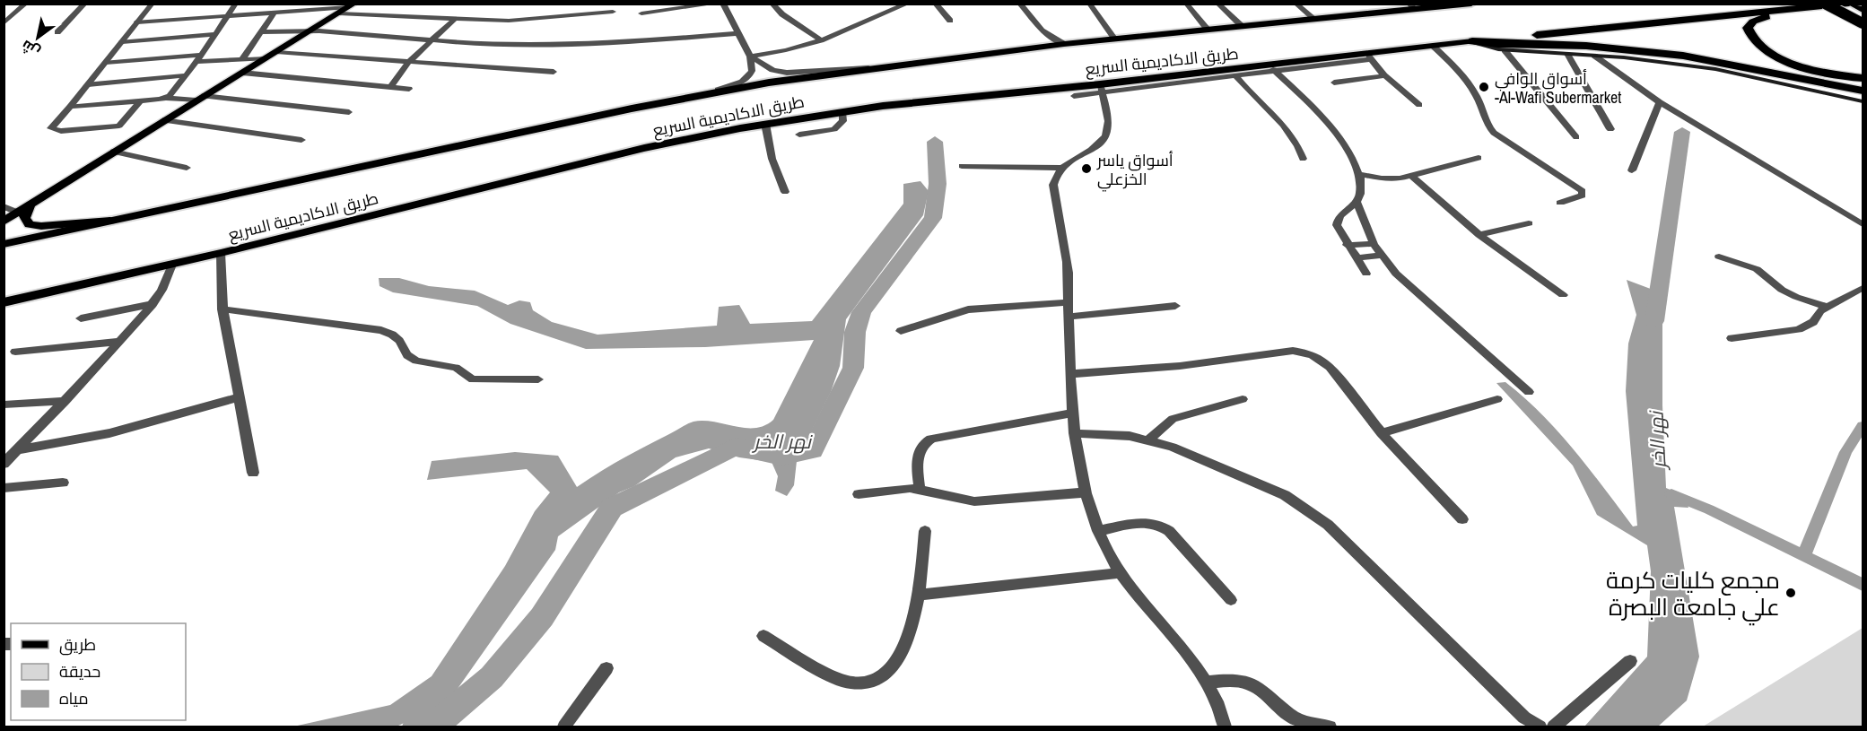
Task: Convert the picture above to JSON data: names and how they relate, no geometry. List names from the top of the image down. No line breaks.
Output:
{"streets":{"highway":["طريق الاكاديمية السريع"]},"water":["نهر الخر"],"places":["أسواق الوافي -Al-Wafi Subermarket","أسواق ياسر الخزعلي","مجمع كليات كرمة علي جامعة البصرة"],"legend":["طريق","حديقة","مياه"],"north":"bottom left"}
